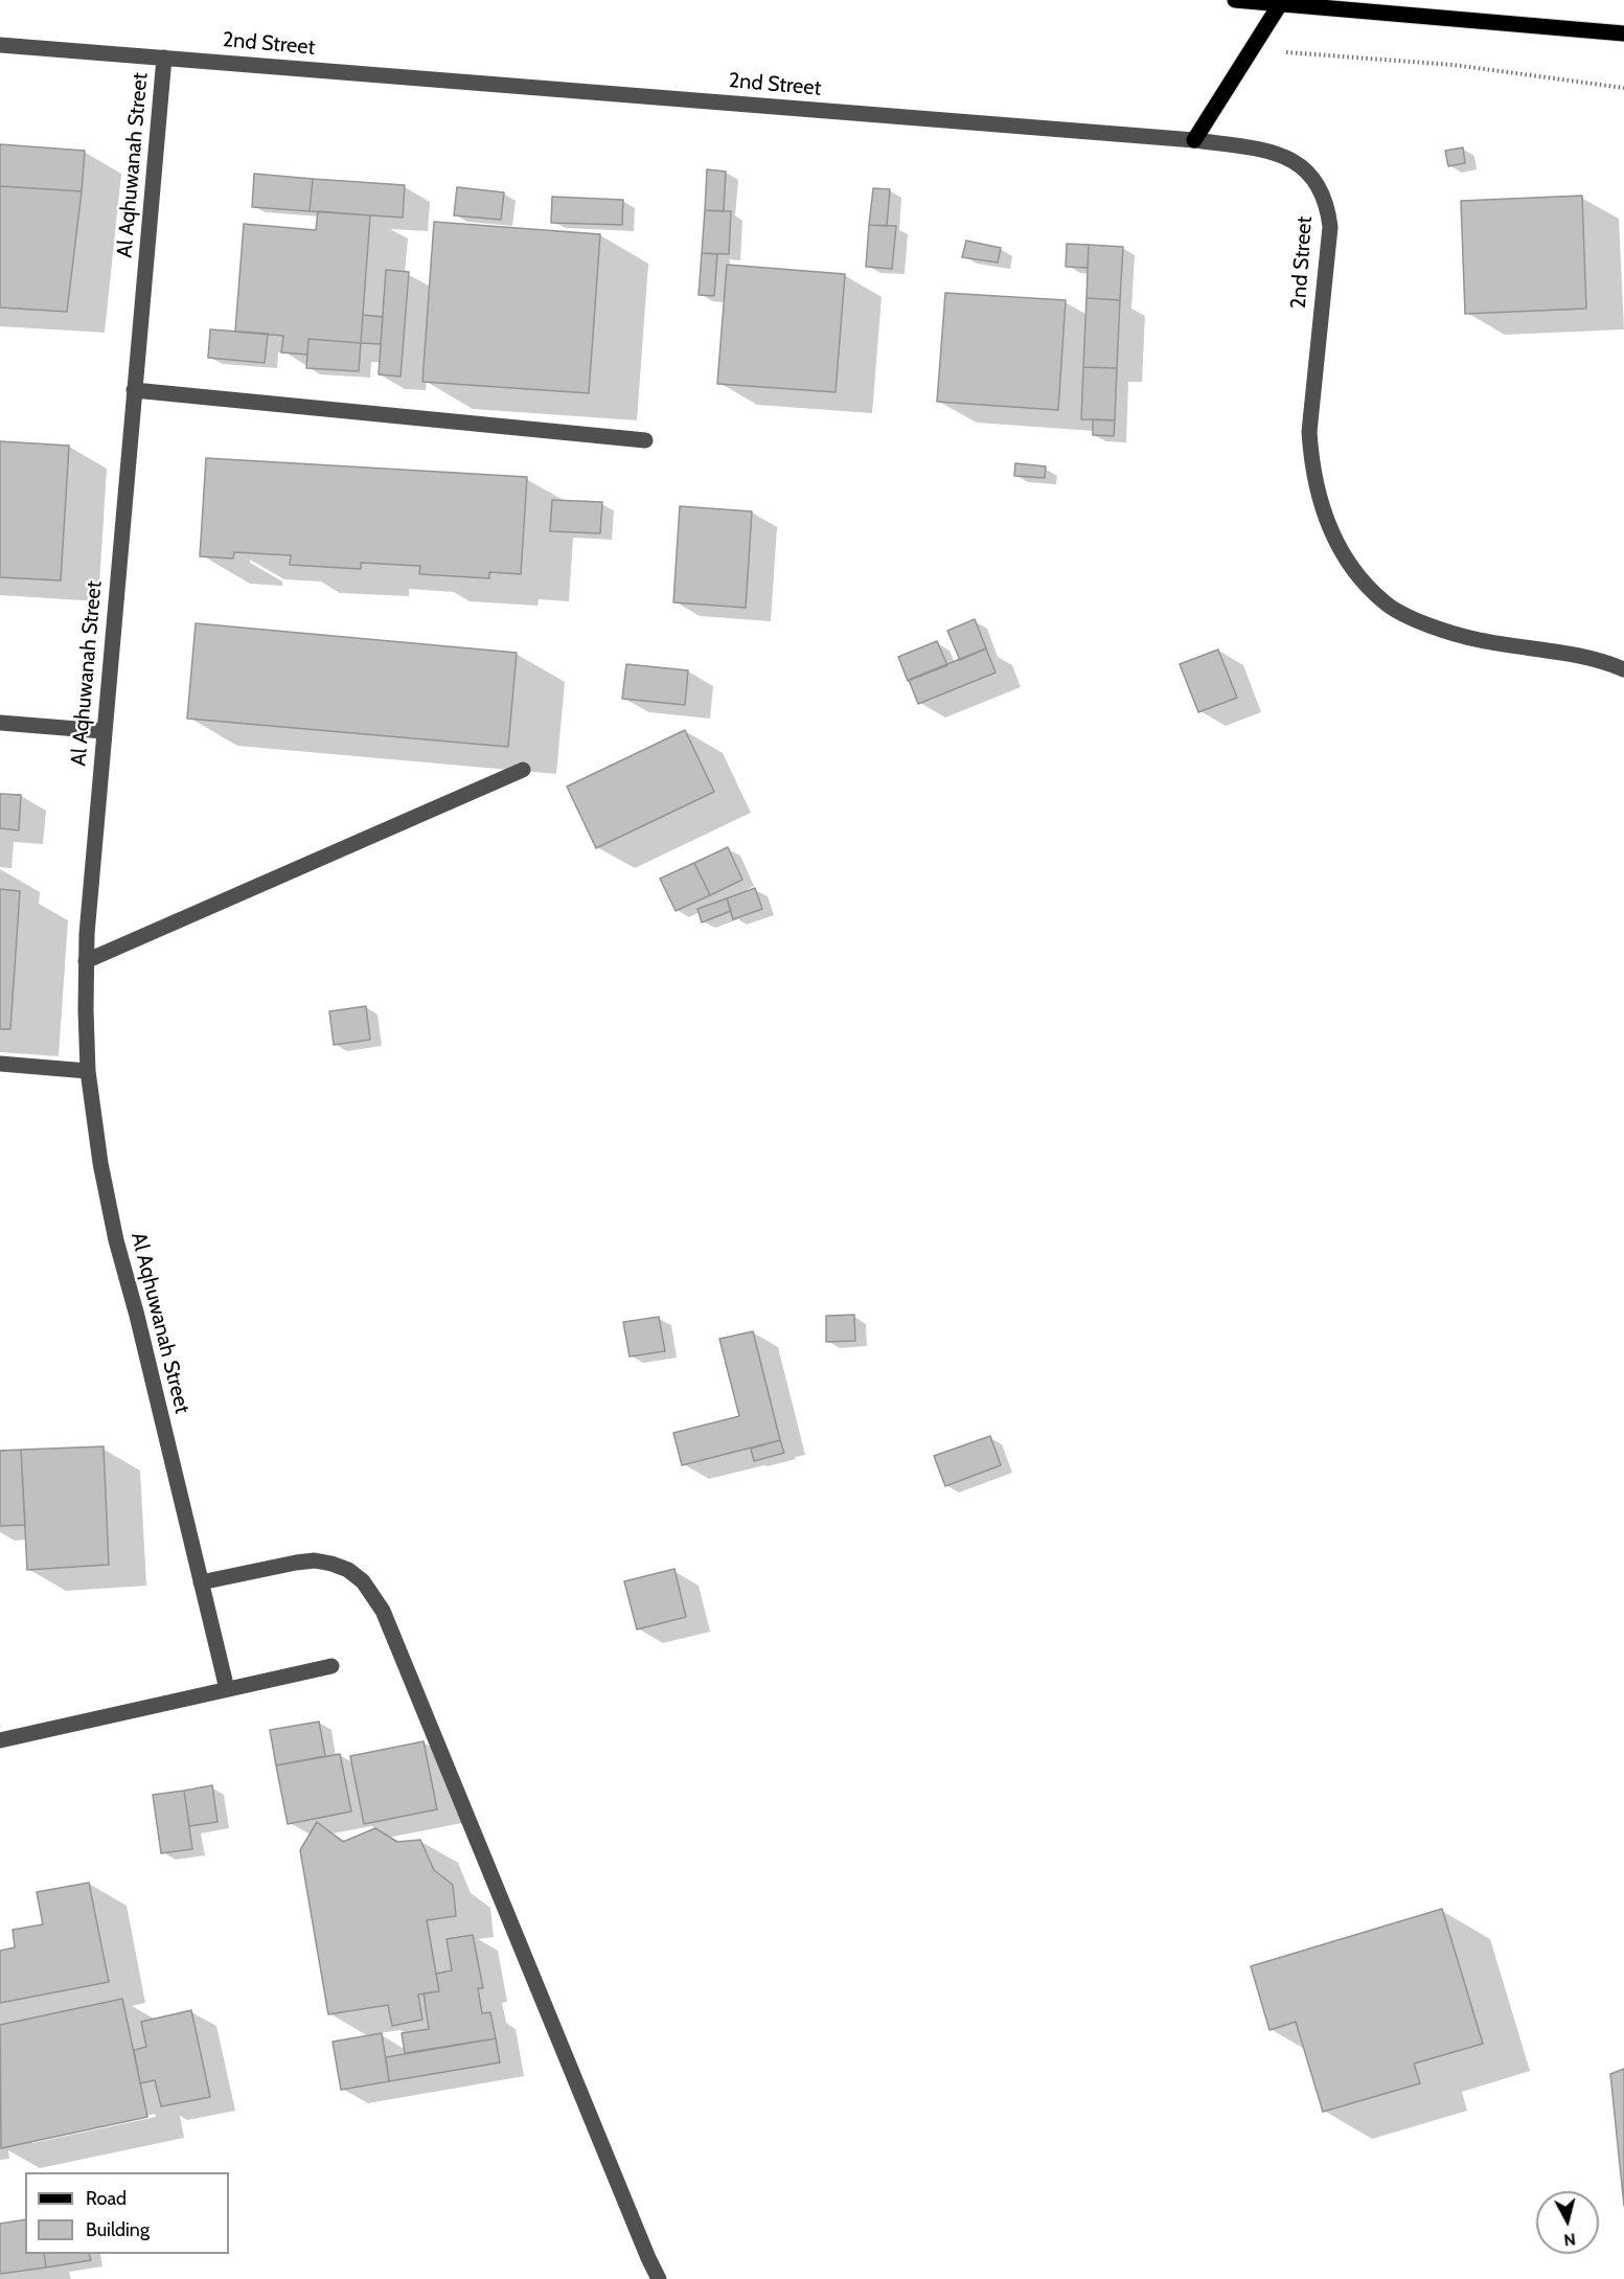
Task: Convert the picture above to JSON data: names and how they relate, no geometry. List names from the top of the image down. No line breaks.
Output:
{"streets":{"street":["2nd Street","Al Aqhuwanah Street"]},"crossings":[["2nd Street","Al Aqhuwanah Street"]],"legend":["Road","Building"],"north":"bottom"}
